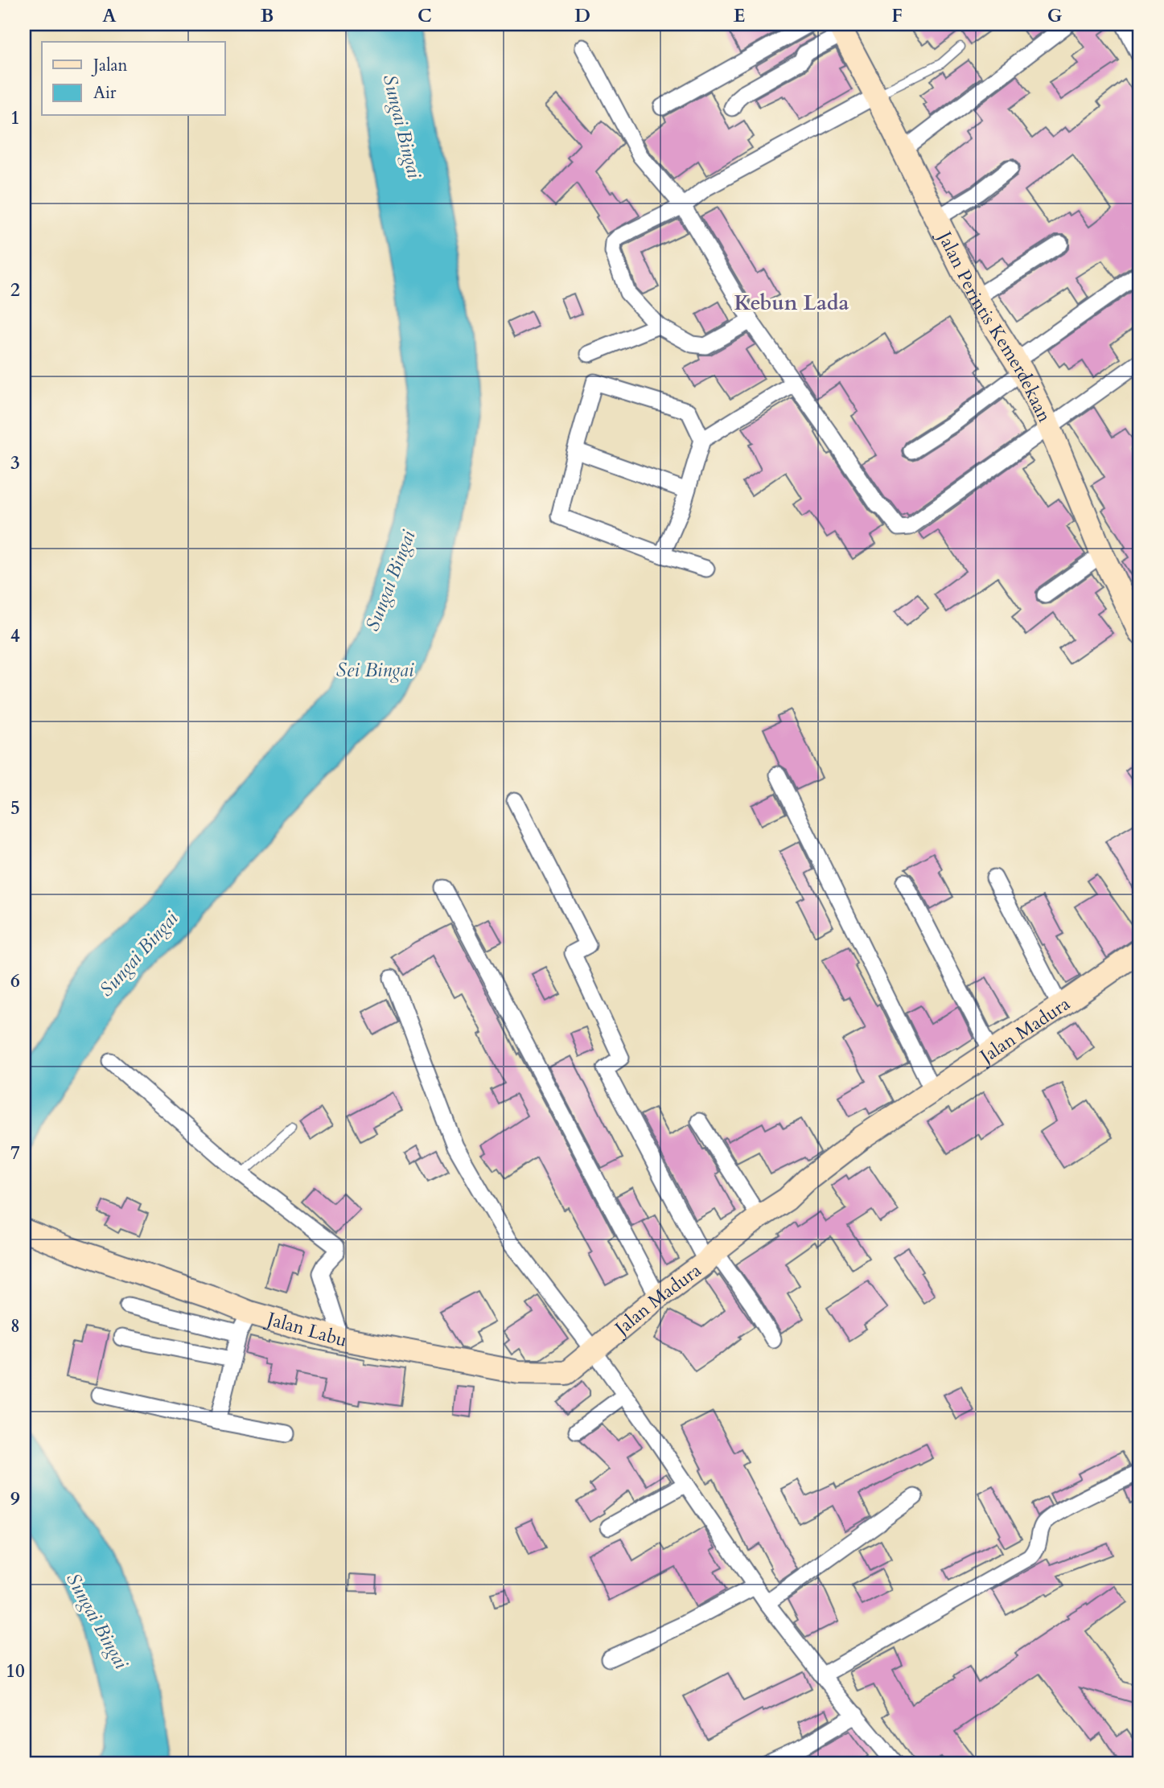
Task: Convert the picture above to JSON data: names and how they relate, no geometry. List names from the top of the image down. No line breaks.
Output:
{"streets":{"street":["Jalan Perintis Kemerdekaan","Jalan Madura","Jalan Labu"]},"crossings":[["Jalan Madura","Jalan Labu"]],"districts":["Kebun Lada"],"water":["Sungai Bingai","Sei Bingai"],"legend":["Jalan","Air"],"grid":{"columns":["A","B","C","D","E","F","G"],"rows":["1","2","3","4","5","6","7","8","9","10"]}}
